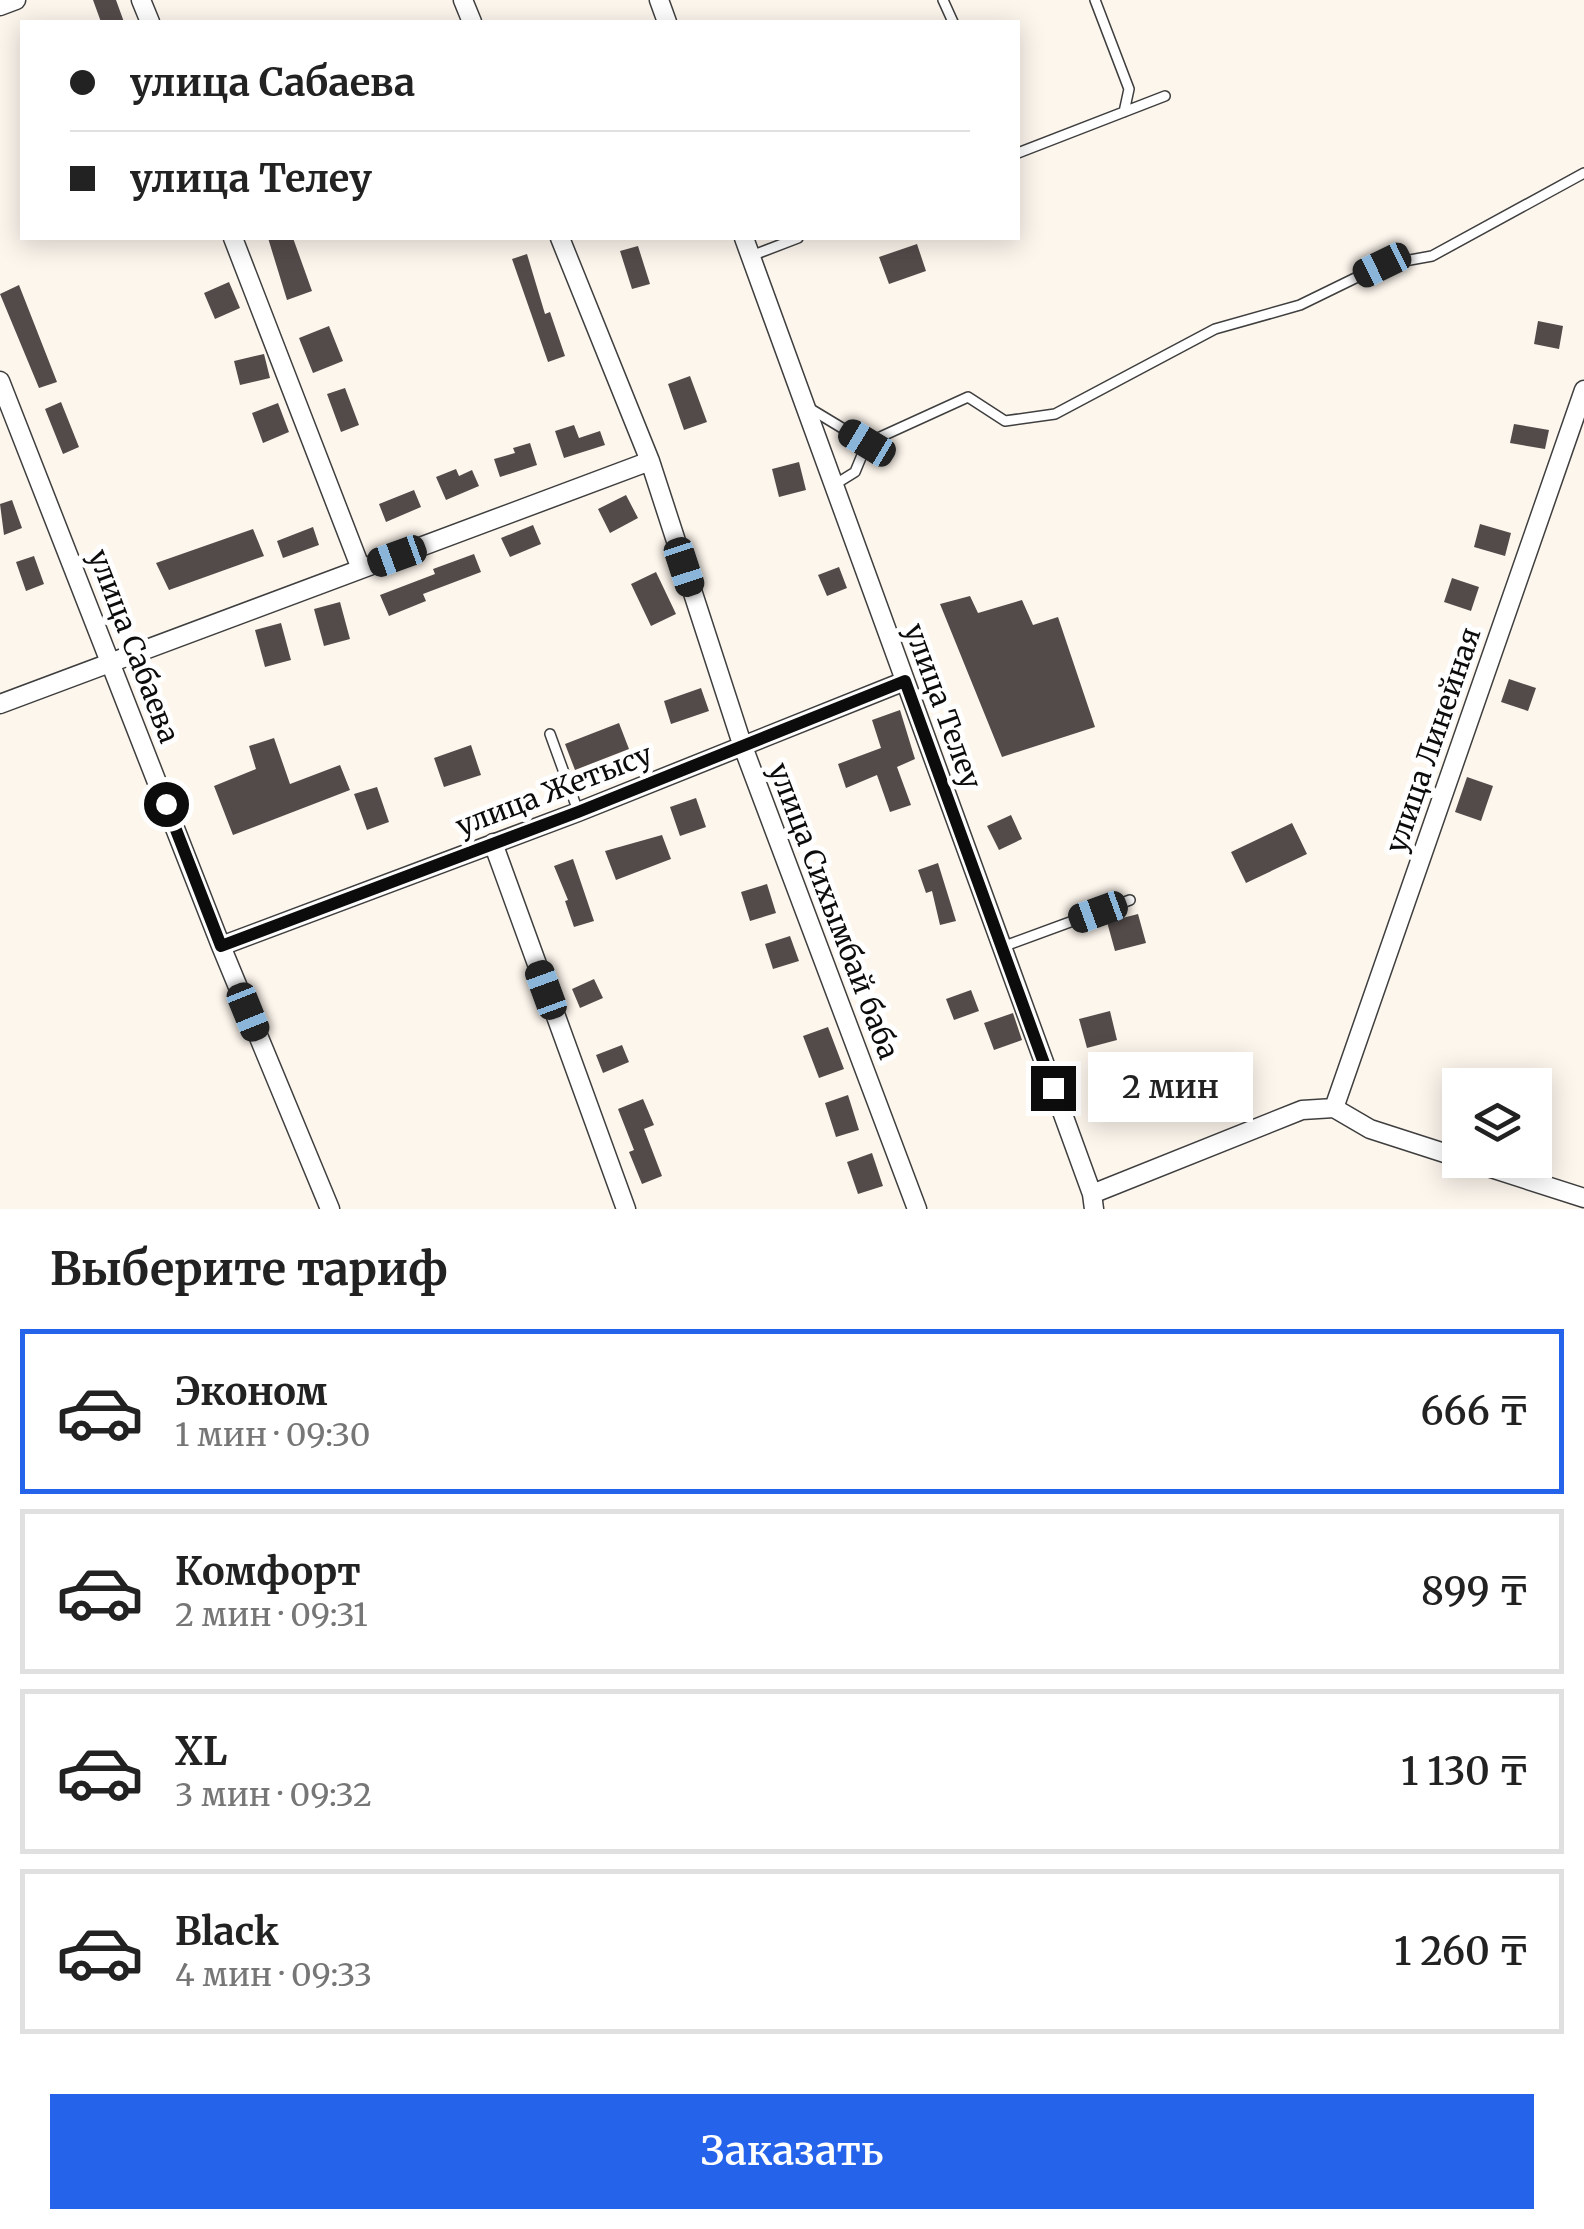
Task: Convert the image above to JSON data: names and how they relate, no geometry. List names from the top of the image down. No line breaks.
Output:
{"streets":{"street":["улица Сабаева","улица Телеу","улица Линейная","улица Жетысу","улица Сихымбай баба"]},"crossings":[["улица Сабаева","улица Жетысу"],["улица Телеу","улица Жетысу"],["улица Жетысу","улица Сихымбай баба"]],"page":{"banner":["улица Сабаева","улица Телеу"],"bubble":"2 мин","heading":"Выберите тариф","list":[{"name":"Эконом","note":"1 мин · 09:30","value":"666 ₸"},{"name":"Комфорт","note":"2 мин · 09:31","value":"899 ₸"},{"name":"XL","note":"3 мин · 09:32","value":"1 130 ₸"},{"name":"Black","note":"4 мин · 09:33","value":"1 260 ₸"}],"buttons":"Заказать"}}
